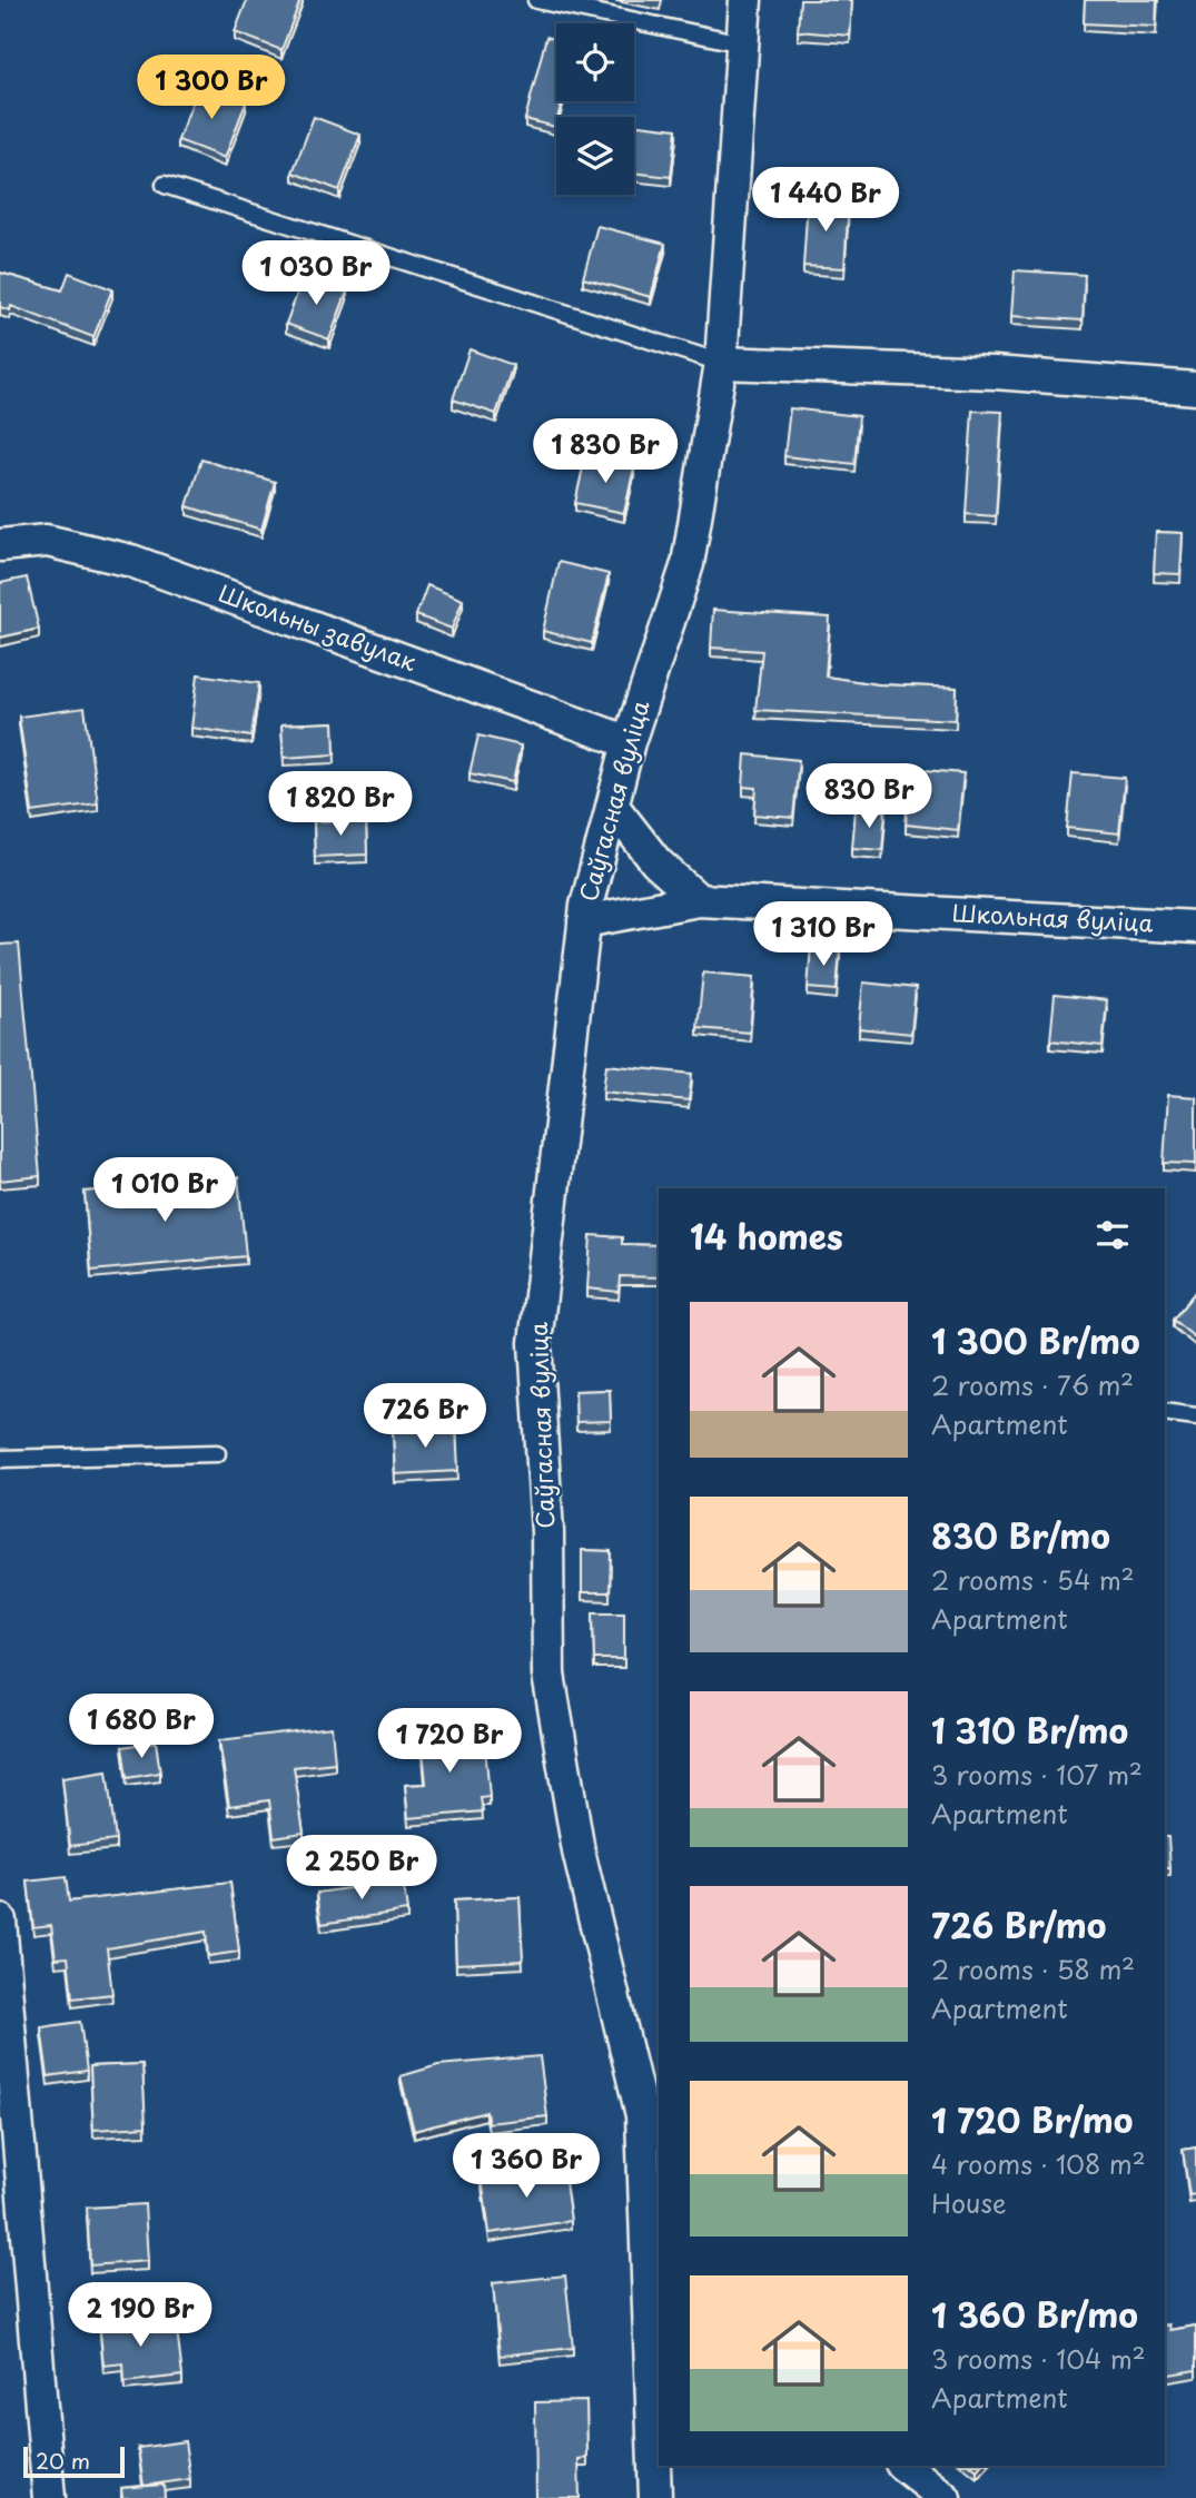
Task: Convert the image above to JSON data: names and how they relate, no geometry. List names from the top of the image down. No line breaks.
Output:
{"streets":{"street":["Школьны завулак","Саўгасная вуліца","Школьная вуліца"]},"crossings":[["Школьны завулак","Саўгасная вуліца"],["Саўгасная вуліца","Школьная вуліца"]],"scale_bar":"20 m","page":{"price":["1 300 Br","1 440 Br","1 030 Br","1 830 Br","830 Br","1 820 Br","1 310 Br","1 010 Br","726 Br","1 680 Br","1 720 Br","2 250 Br","1 360 Br","2 190 Br"],"heading":"14 homes","list":[{"name":"1 300 Br/mo","note":"2 rooms · 76 m² · Apartment"},{"name":"830 Br/mo","note":"2 rooms · 54 m² · Apartment"},{"name":"1 310 Br/mo","note":"3 rooms · 107 m² · Apartment"},{"name":"726 Br/mo","note":"2 rooms · 58 m² · Apartment"},{"name":"1 720 Br/mo","note":"4 rooms · 108 m² · House"},{"name":"1 360 Br/mo","note":"3 rooms · 104 m² · Apartment"}],"scale":"20 m"}}
